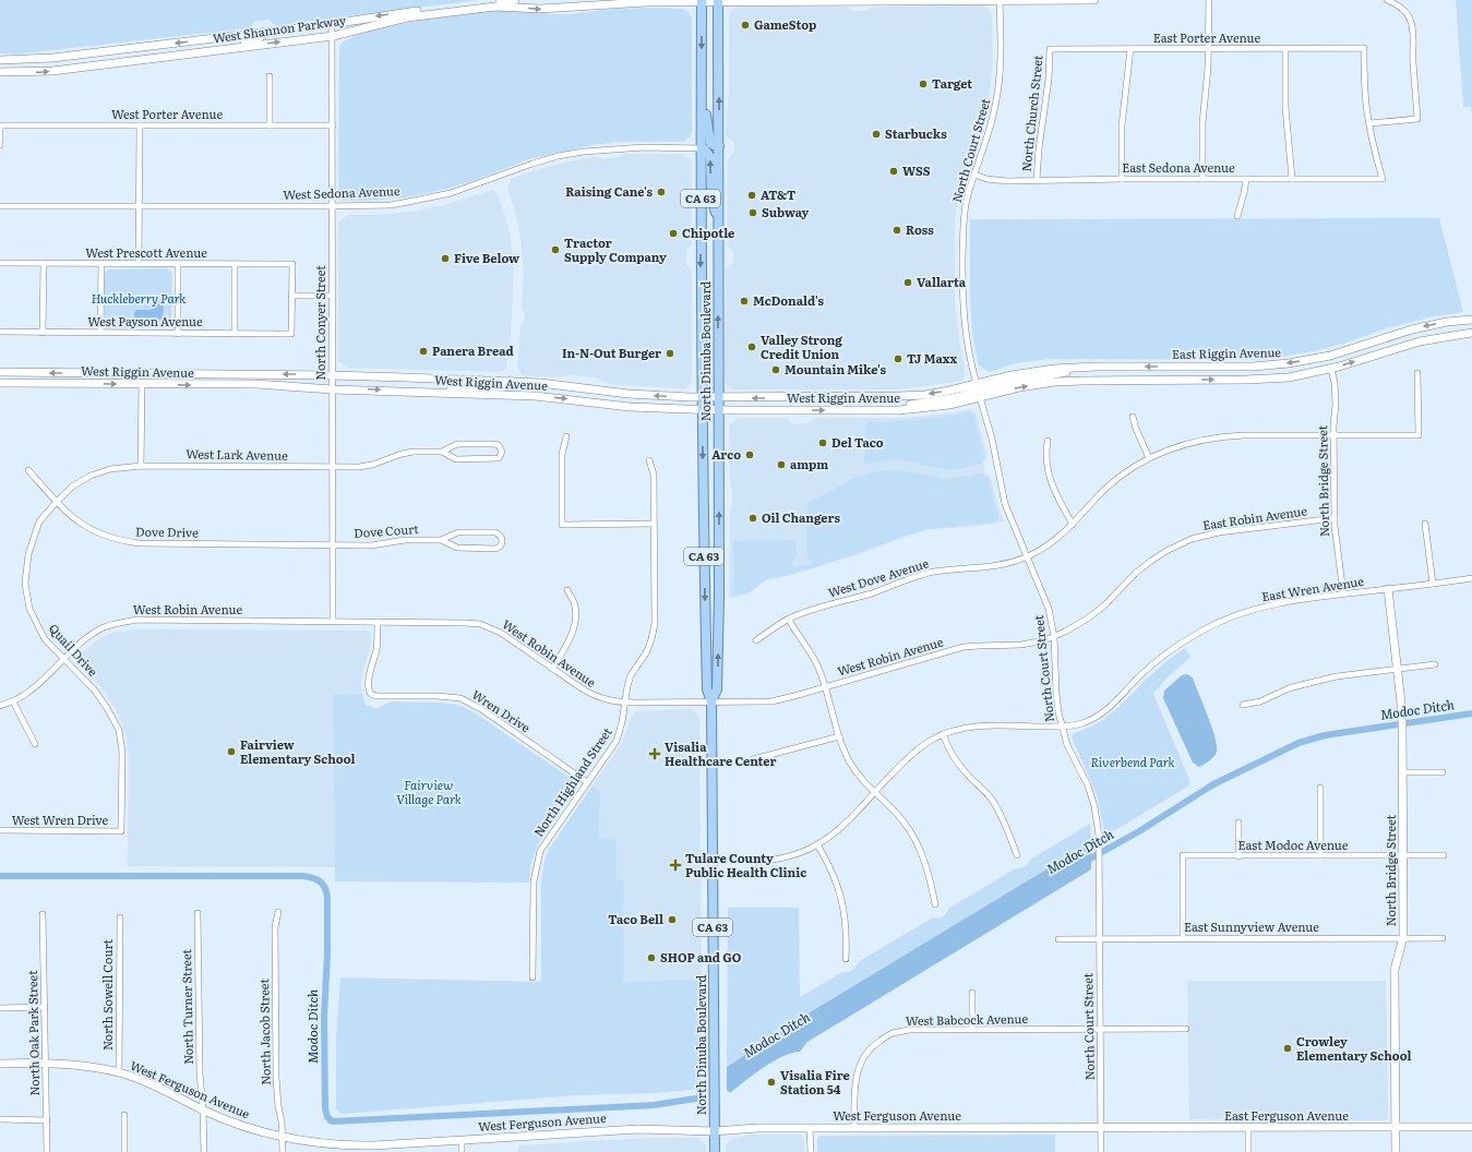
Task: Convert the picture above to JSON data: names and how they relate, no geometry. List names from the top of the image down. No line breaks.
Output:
{"streets":{"main road":["CA 63","North Dinuba Boulevard"],"street":["West Shannon Parkway","East Porter Avenue","North Church Street","West Porter Avenue","North Court Street","East Sedona Avenue","West Sedona Avenue","West Prescott Avenue","West Payson Avenue","North Conyer Street","East Riggin Avenue","West Riggin Avenue","West Lark Avenue","North Bridge Street","East Robin Avenue","Dove Court","Dove Drive","West Dove Avenue","East Wren Avenue","West Robin Avenue","Quail Drive","Wren Drive","North Highland Street","West Wren Drive","East Modoc Avenue","East Sunnyview Avenue","North Sowell Court","North Turner Street","West Babcock Avenue","North Jacob Street","North Oak Park Street","West Ferguson Avenue","East Ferguson Avenue"]},"crossings":[["West Shannon Parkway","North Court Street"],["West Shannon Parkway","North Conyer Street"],["West Shannon Parkway","North Dinuba Boulevard"],["East Porter Avenue","North Church Street"],["East Porter Avenue","East Sedona Avenue"],["North Church Street","East Sedona Avenue"],["West Porter Avenue","North Conyer Street"],["North Court Street","East Sedona Avenue"],["North Court Street","East Riggin Avenue"],["North Court Street","West Riggin Avenue"],["North Court Street","East Robin Avenue"],["North Court Street","West Dove Avenue"],["North Court Street","East Wren Avenue"],["North Court Street","West Robin Avenue"],["North Court Street","East Sunnyview Avenue"],["North Court Street","West Babcock Avenue"],["North Court Street","West Ferguson Avenue"],["North Court Street","East Ferguson Avenue"],["West Sedona Avenue","North Conyer Street"],["West Sedona Avenue","North Dinuba Boulevard"],["West Prescott Avenue","West Payson Avenue"],["North Conyer Street","West Riggin Avenue"],["North Conyer Street","West Lark Avenue"],["North Conyer Street","Dove Court"],["North Conyer Street","Dove Drive"],["North Conyer Street","West Robin Avenue"],["North Dinuba Boulevard","West Riggin Avenue"],["North Dinuba Boulevard","West Robin Avenue"],["North Dinuba Boulevard","West Ferguson Avenue"],["East Riggin Avenue","West Riggin Avenue"],["West Lark Avenue","Quail Drive"],["North Bridge Street","East Robin Avenue"],["North Bridge Street","West Dove Avenue"],["North Bridge Street","East Wren Avenue"],["North Bridge Street","East Modoc Avenue"],["North Bridge Street","East Sunnyview Avenue"],["North Bridge Street","East Ferguson Avenue"],["East Robin Avenue","West Robin Avenue"],["Dove Court","Dove Drive"],["Dove Drive","Quail Drive"],["West Robin Avenue","Quail Drive"],["West Robin Avenue","Wren Drive"],["West Robin Avenue","North Highland Street"],["Quail Drive","West Wren Drive"],["Wren Drive","North Highland Street"],["East Modoc Avenue","East Sunnyview Avenue"],["North Sowell Court","West Ferguson Avenue"],["North Turner Street","West Ferguson Avenue"],["West Babcock Avenue","West Ferguson Avenue"],["North Jacob Street","West Ferguson Avenue"],["North Oak Park Street","West Ferguson Avenue"],["West Ferguson Avenue","East Ferguson Avenue"]],"water":["Modoc Ditch"],"parks":["Huckleberry Park","Riverbend Park","Fairview Village Park"],"places":{"other":["GameStop","Target","Starbucks","WSS","Raising Cane's","AT&T","Subway","Ross","Chipotle","Tractor Supply Company","Five Below","Vallarta","McDonald's","Valley Strong Credit Union","Panera Bread","In-N-Out Burger","TJ Maxx","Mountain Mike's","Del Taco","Arco","ampm","Oil Changers","Fairview Elementary School","Taco Bell","SHOP and GO","Crowley Elementary School","Visalia Fire Station 54"],"health":["Visalia Healthcare Center","Tulare County Public Health Clinic"]}}
